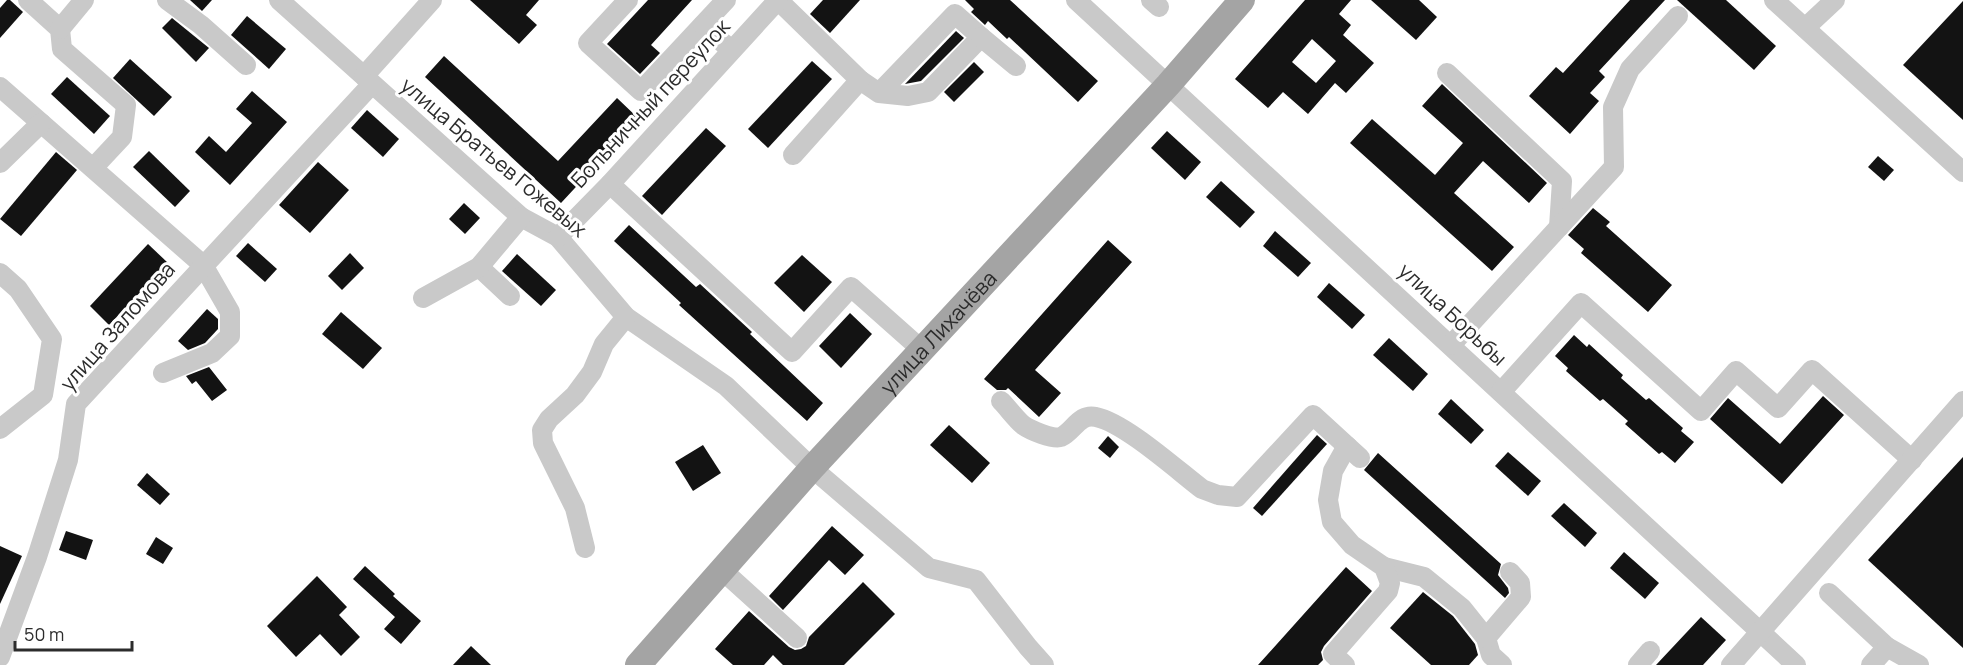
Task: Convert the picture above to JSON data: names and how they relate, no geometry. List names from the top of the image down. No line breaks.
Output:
{"streets":{"main road":["улица Лихачёва"],"street":["Больничный переулок","улица Братьев Гожевых","улица Борьбы","улица Заломова"]},"crossings":[["Больничный переулок","улица Братьев Гожевых"],["улица Братьев Гожевых","улица Заломова"],["улица Братьев Гожевых","улица Лихачёва"],["улица Борьбы","улица Лихачёва"]],"scale_bar":"50 m"}
